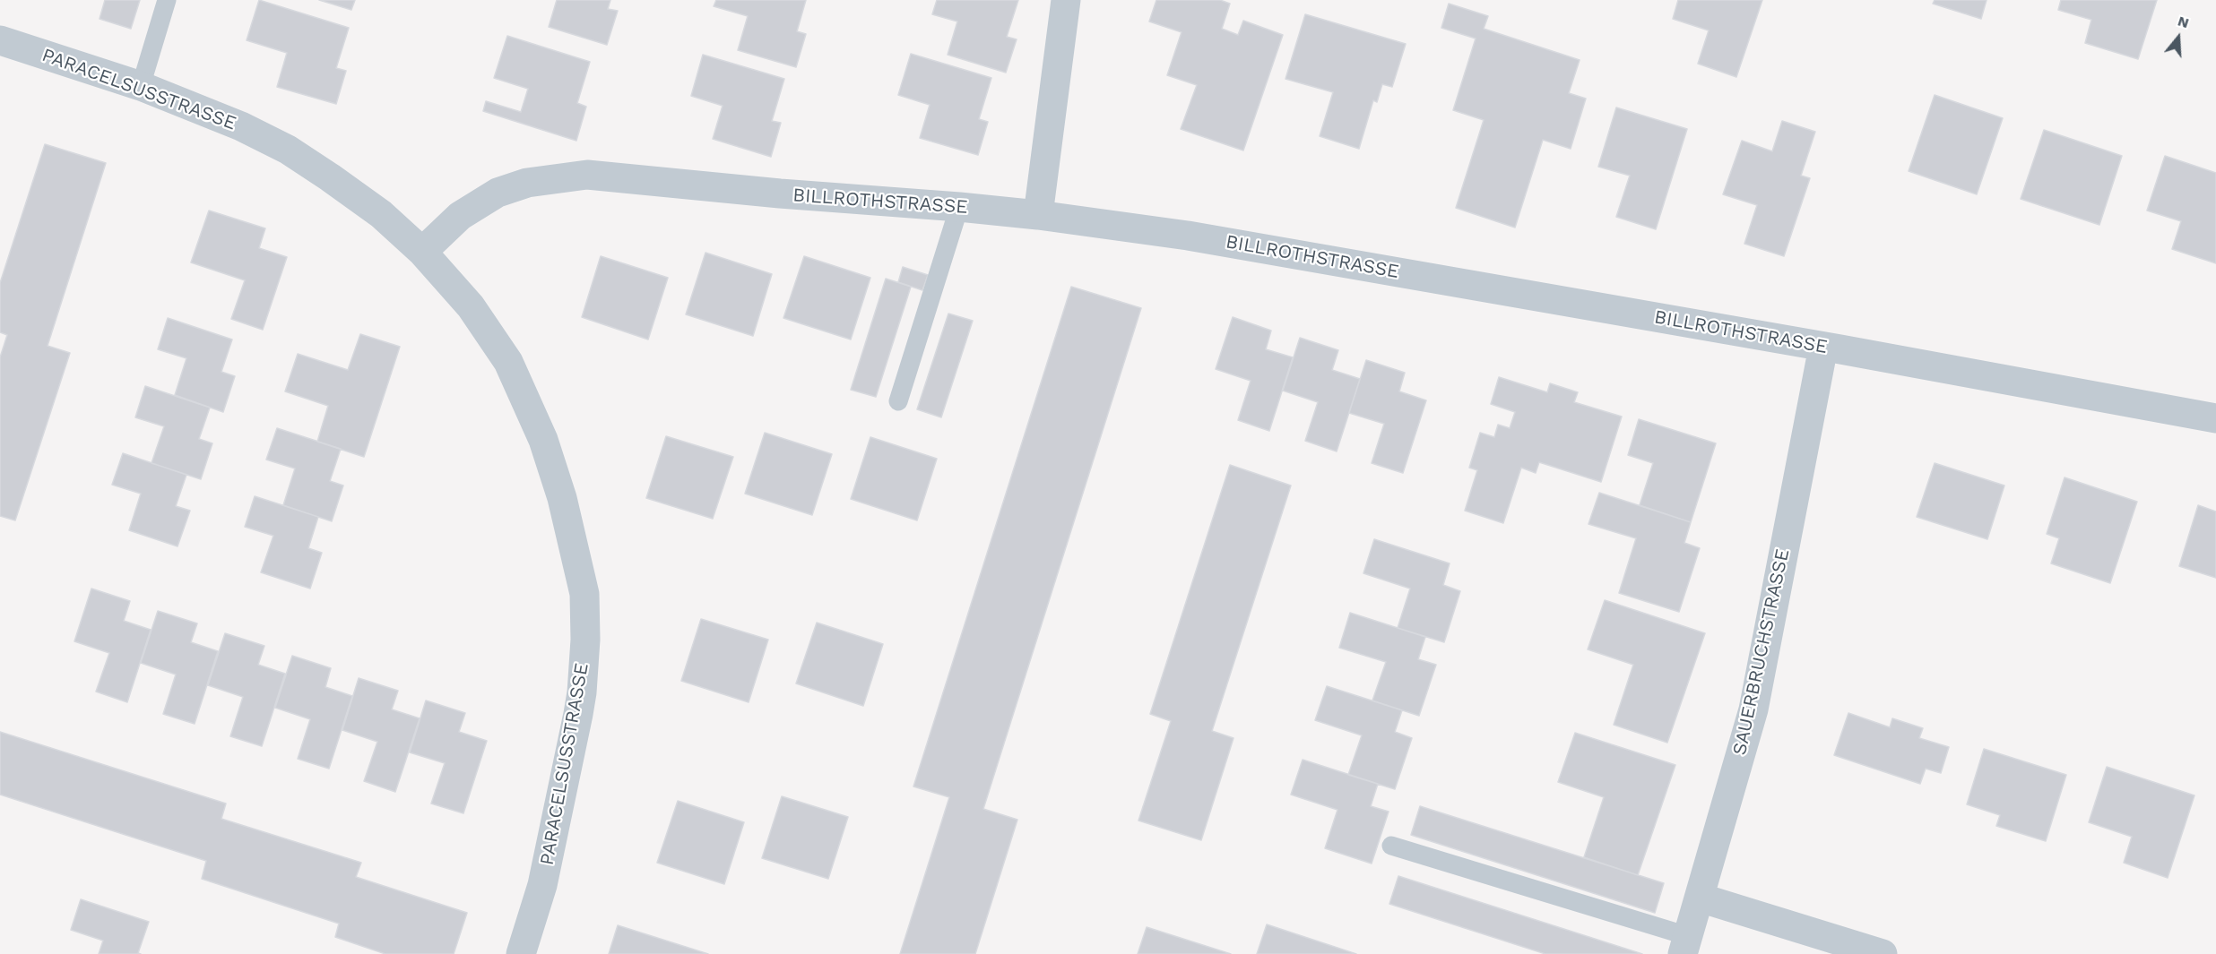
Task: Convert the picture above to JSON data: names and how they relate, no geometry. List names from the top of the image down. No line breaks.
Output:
{"streets":{"street":["PARACELSUSSTRASSE","BILLROTHSTRASSE","SAUERBRUCHSTRASSE"]},"crossings":[["PARACELSUSSTRASSE","BILLROTHSTRASSE"],["BILLROTHSTRASSE","SAUERBRUCHSTRASSE"]],"north":"top"}
